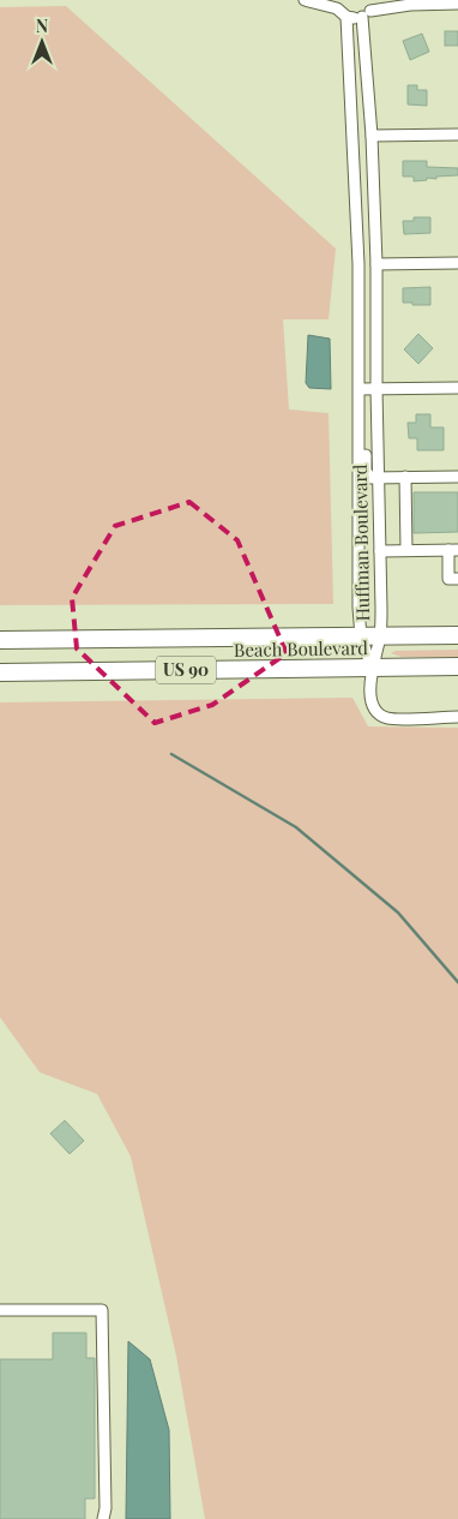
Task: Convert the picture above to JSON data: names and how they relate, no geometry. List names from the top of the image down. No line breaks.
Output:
{"streets":{"highway":["Beach Boulevard","US 90"],"street":["Huffman Boulevard"]},"crossings":[["Huffman Boulevard","Beach Boulevard"],["Huffman Boulevard","US 90"]],"north":"top"}
